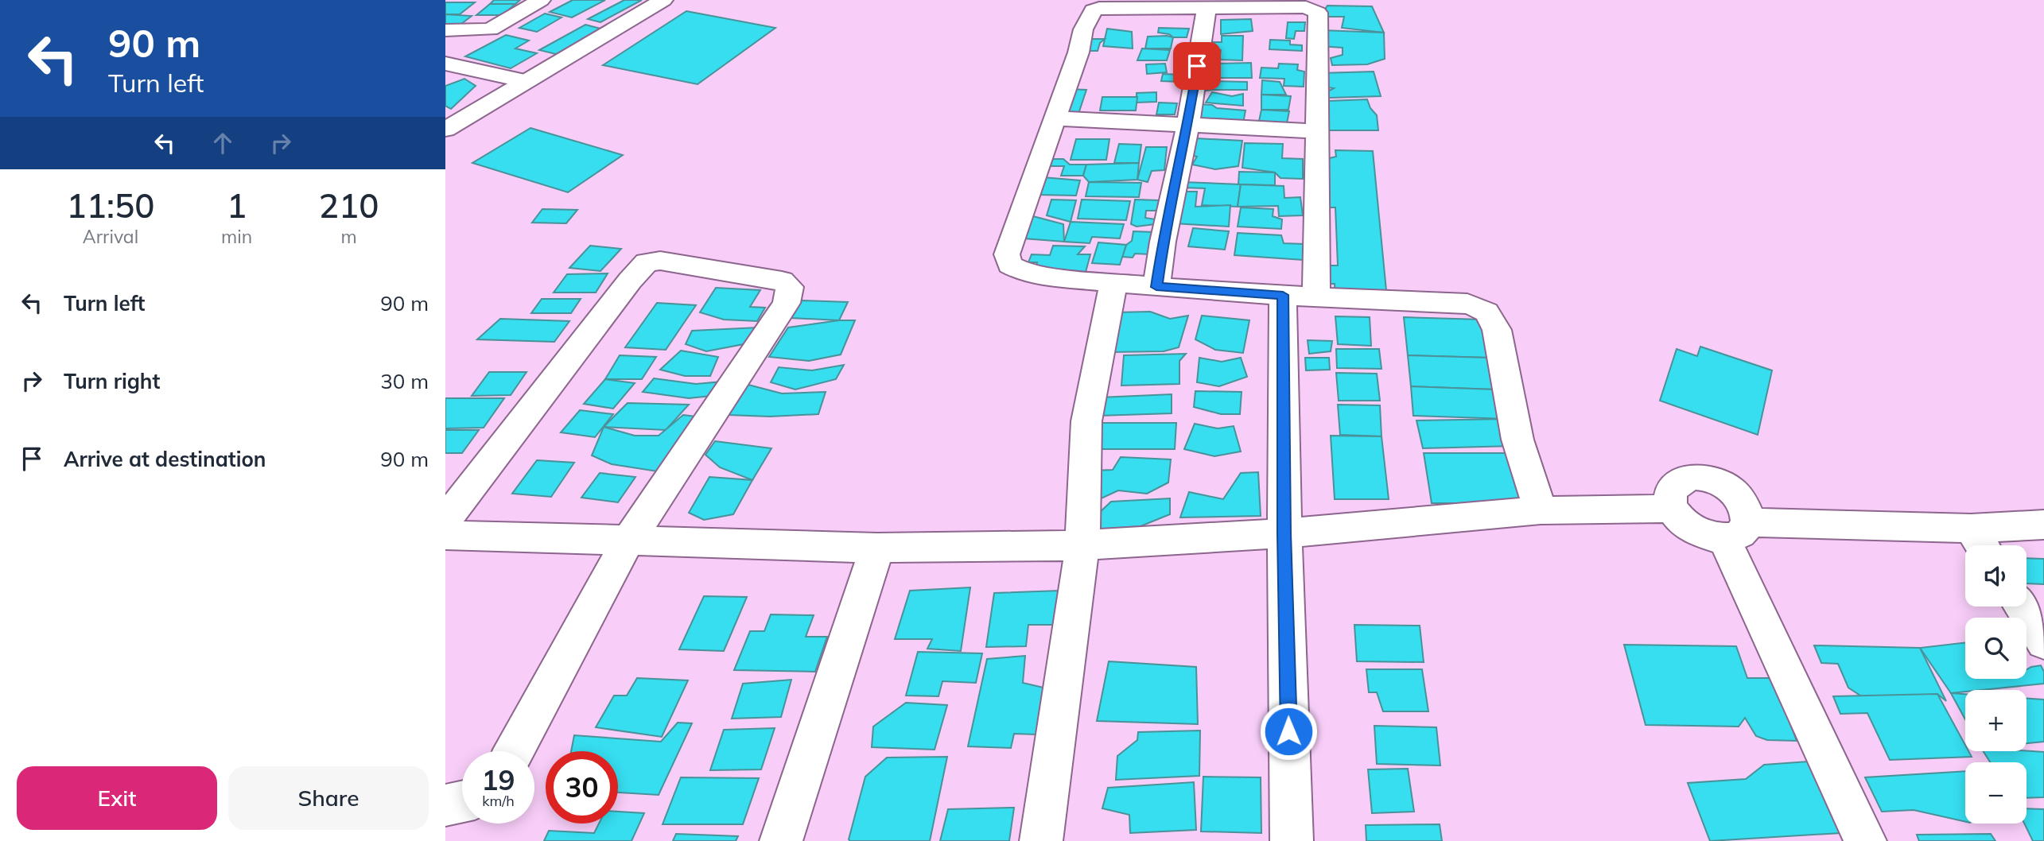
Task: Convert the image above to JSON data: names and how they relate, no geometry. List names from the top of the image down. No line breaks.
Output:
{"page":{"turn":["90 m","Turn left"],"eta":["11:50","Arrival","1","min","210","m"],"list":[{"name":"Turn left","value":"90 m"},{"name":"Turn right","value":"30 m"},{"name":"Arrive at destination","value":"90 m"}],"map_buttons":["+","−"],"speed":"19 km/h","limit":"30","buttons":["Exit","Share"]}}
